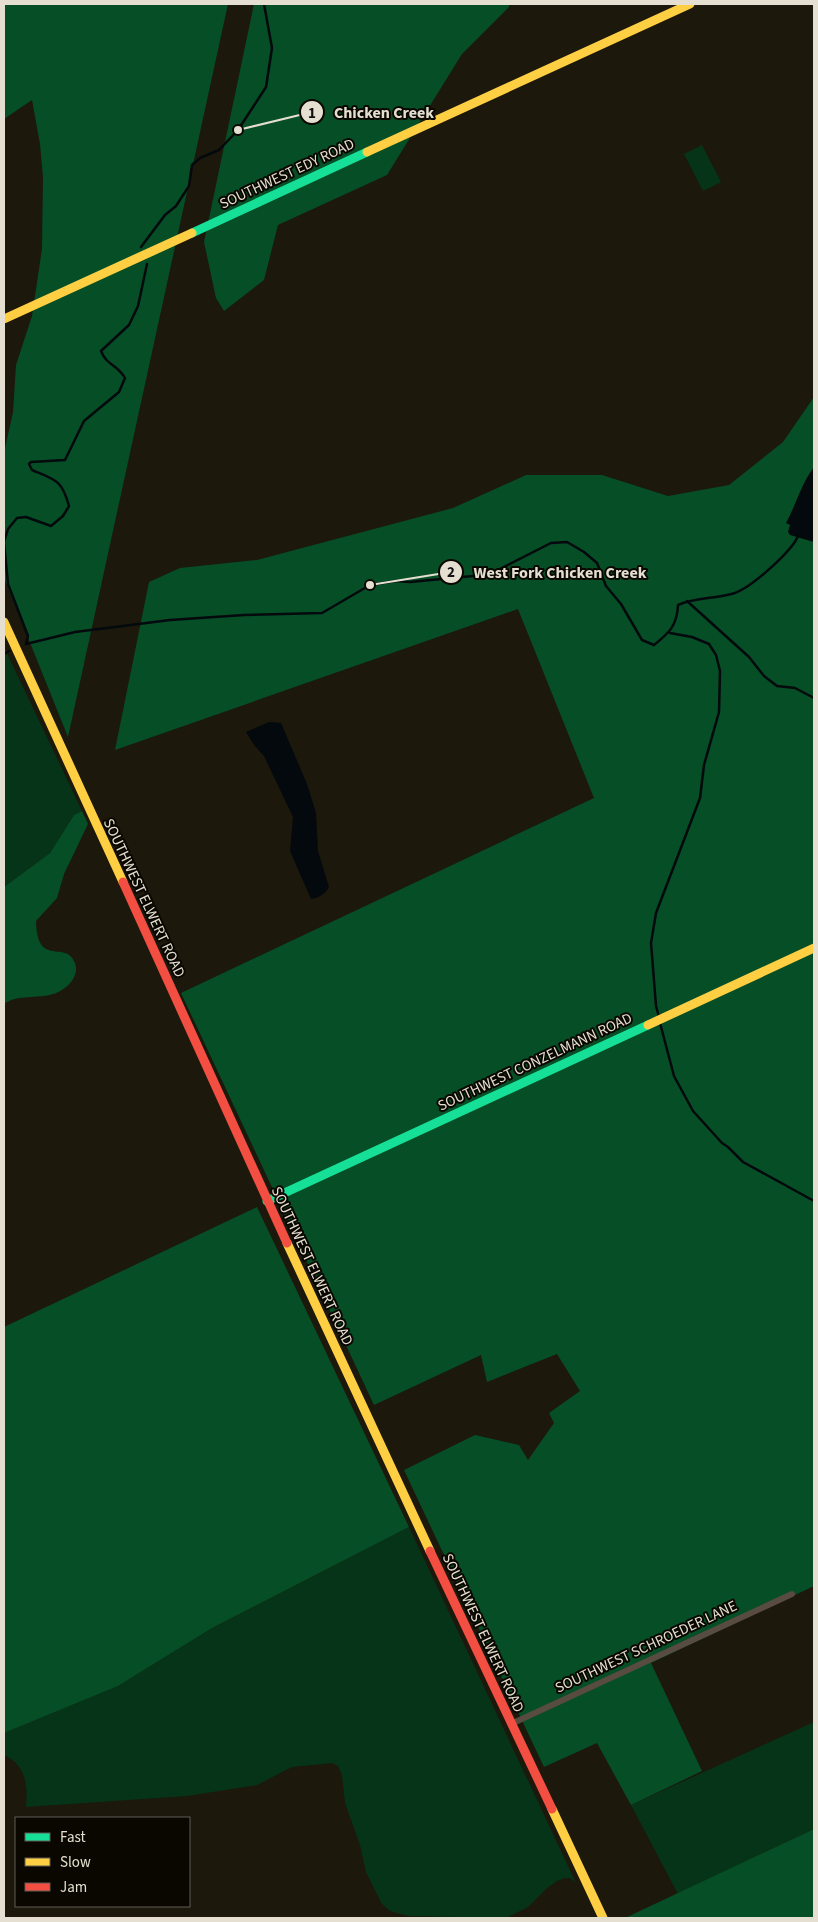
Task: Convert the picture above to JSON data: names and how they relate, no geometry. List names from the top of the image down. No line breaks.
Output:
{"streets":{"main road":["SOUTHWEST EDY ROAD","SOUTHWEST ELWERT ROAD","SOUTHWEST CONZELMANN ROAD"],"street":["SOUTHWEST SCHROEDER LANE"]},"crossings":[["SOUTHWEST ELWERT ROAD","SOUTHWEST CONZELMANN ROAD"],["SOUTHWEST ELWERT ROAD","SOUTHWEST SCHROEDER LANE"]],"places":["Chicken Creek","West Fork Chicken Creek"],"legend":["Fast","Slow","Jam"]}
